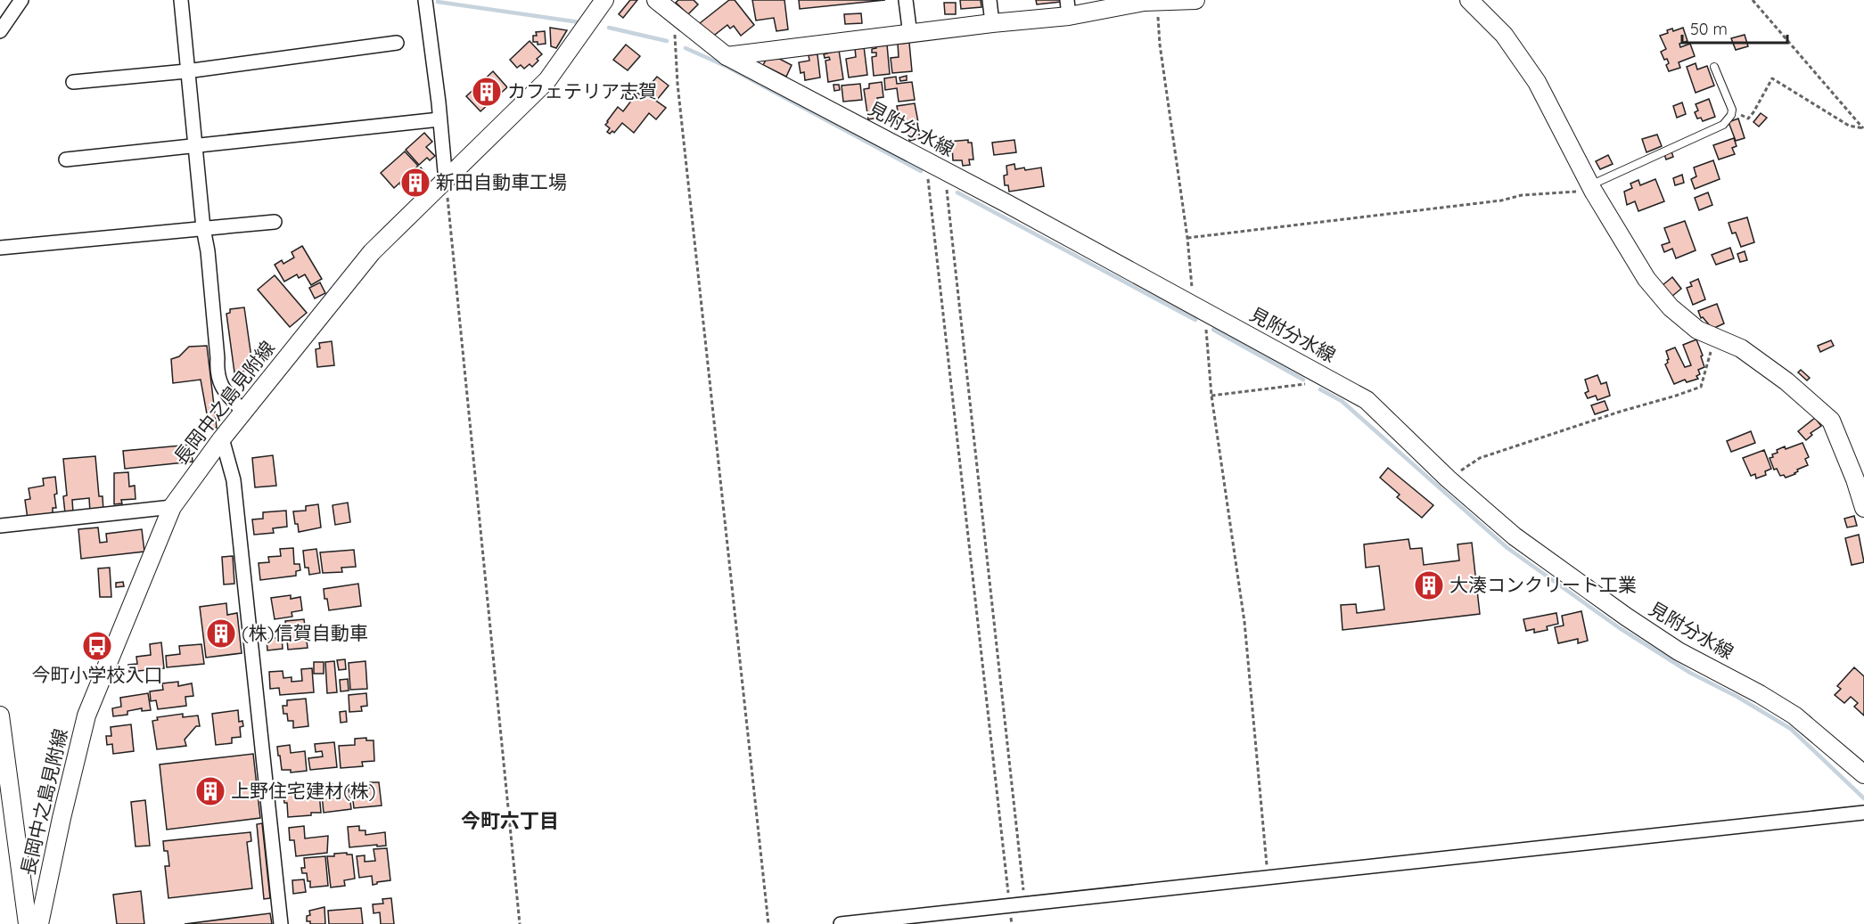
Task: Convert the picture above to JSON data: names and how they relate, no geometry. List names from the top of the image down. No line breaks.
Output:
{"streets":{"main road":["見附分水線","長岡中之島見附線"]},"districts":["今町六丁目"],"places":{"building":["カフェテリア志賀","新田自動車工場","大湊コンクリート工業","(株)信賀自動車","上野住宅建材(株)"],"bus stop":["今町小学校入口"]},"scale_bar":"50 m"}
